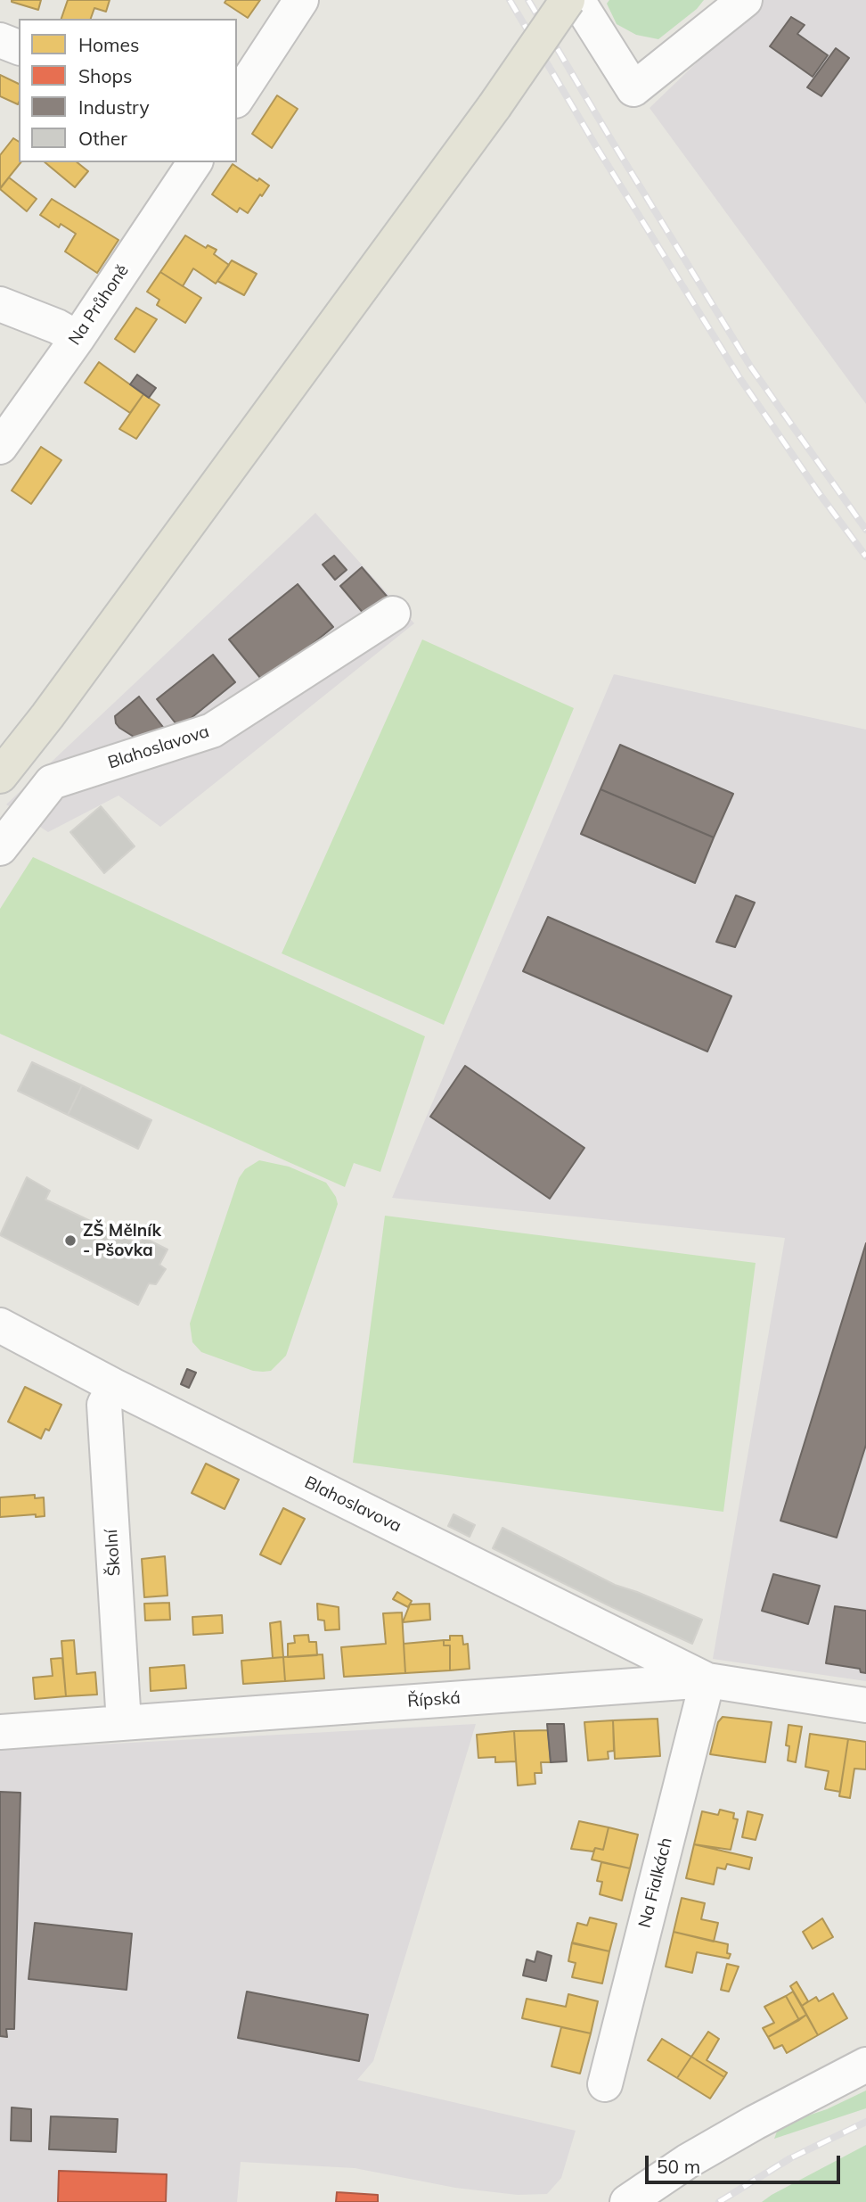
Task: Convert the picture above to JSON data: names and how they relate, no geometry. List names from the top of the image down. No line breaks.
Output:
{"streets":{"street":["Na Průhoně","Blahoslavova","Školní","Řípská","Na Fialkách"]},"crossings":[["Blahoslavova","Školní"],["Blahoslavova","Řípská"],["Blahoslavova","Na Fialkách"],["Školní","Řípská"],["Řípská","Na Fialkách"]],"places":["ZŠ Mělník - Pšovka"],"legend":["Homes","Shops","Industry","Other"],"scale_bar":"50 m"}
